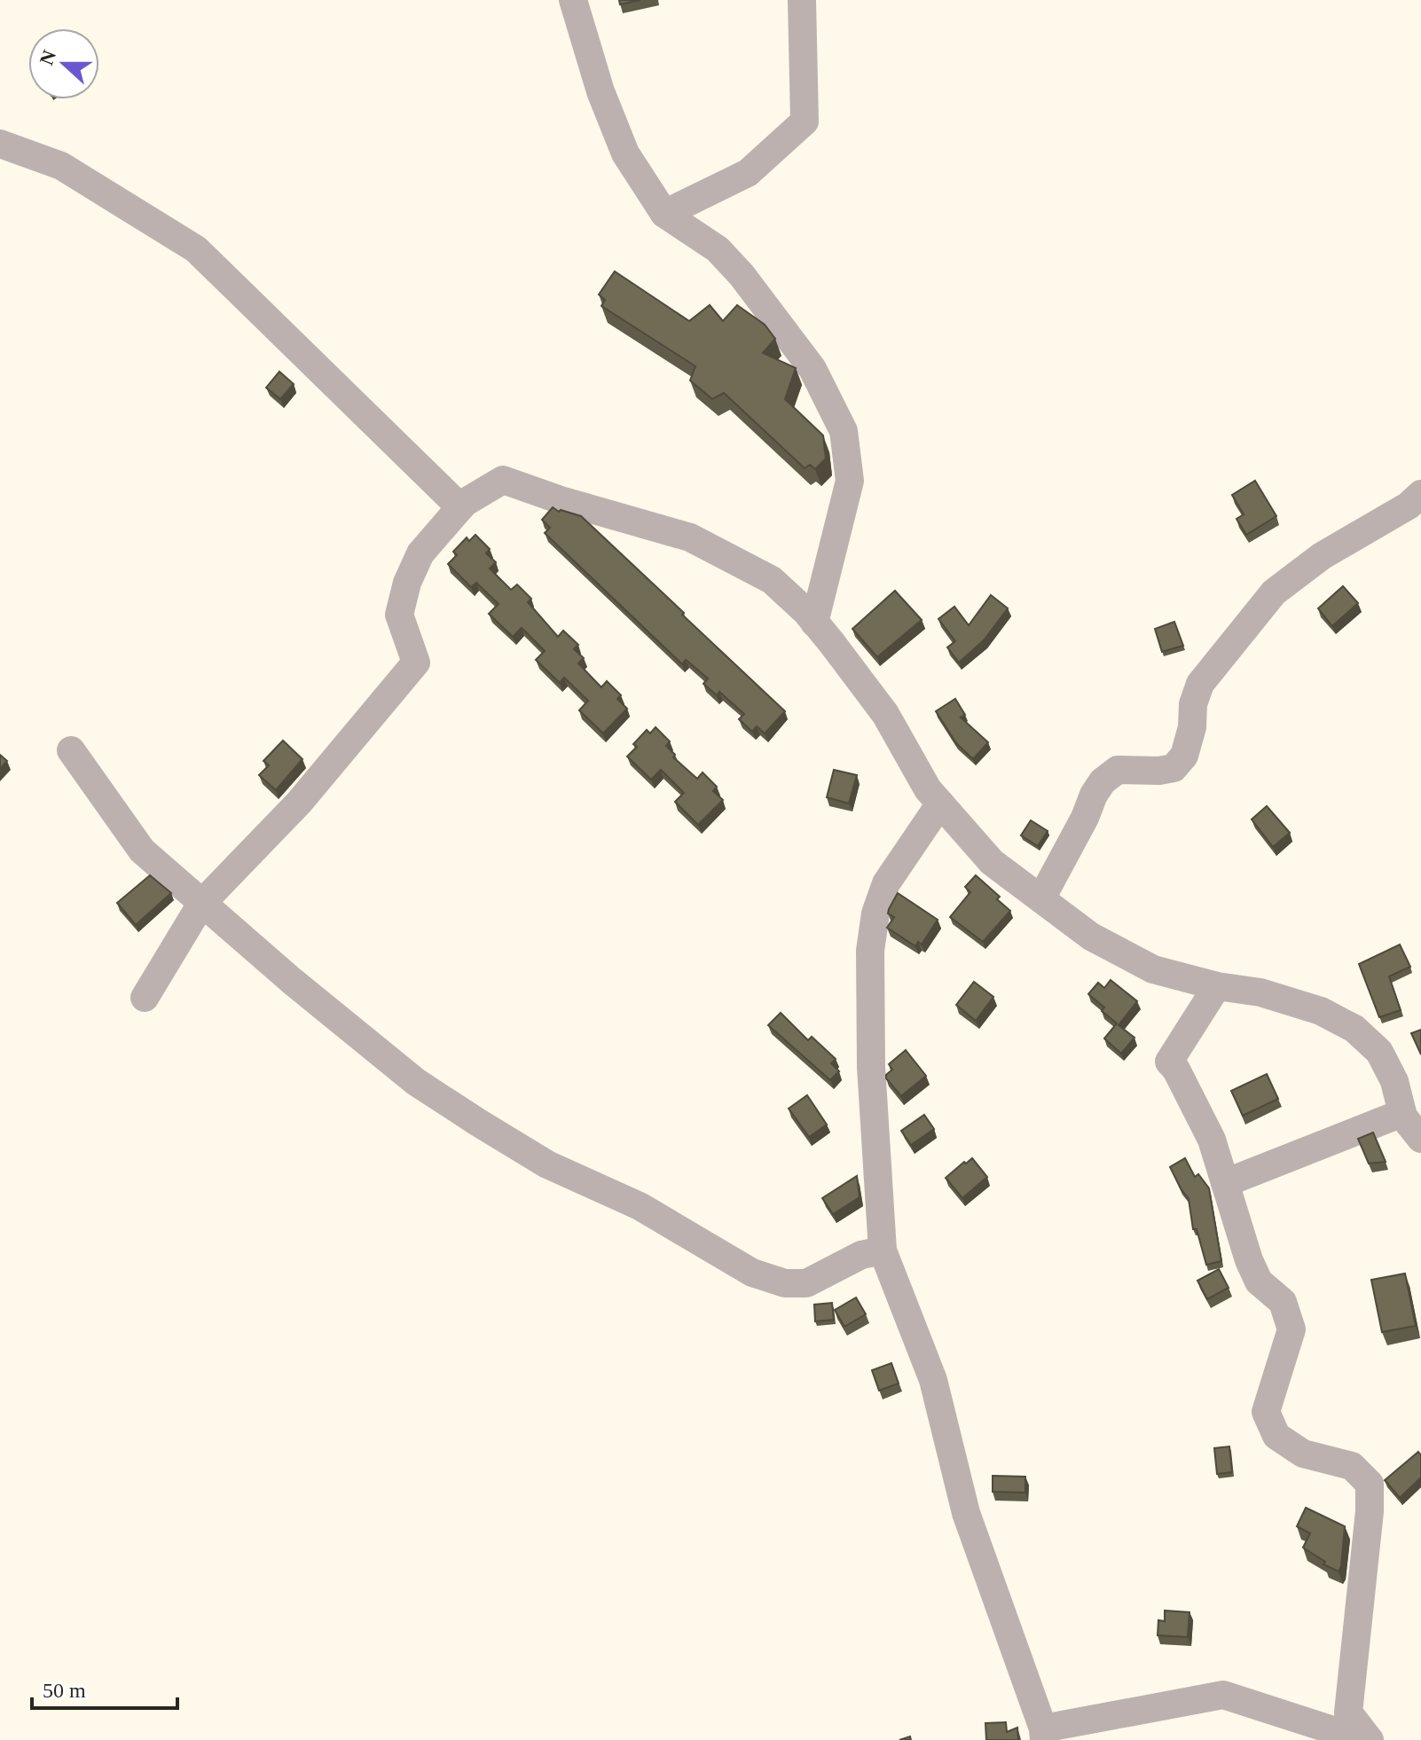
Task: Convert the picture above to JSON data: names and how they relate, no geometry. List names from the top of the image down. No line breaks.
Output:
{"scale_bar":"50 m","north":"left"}
